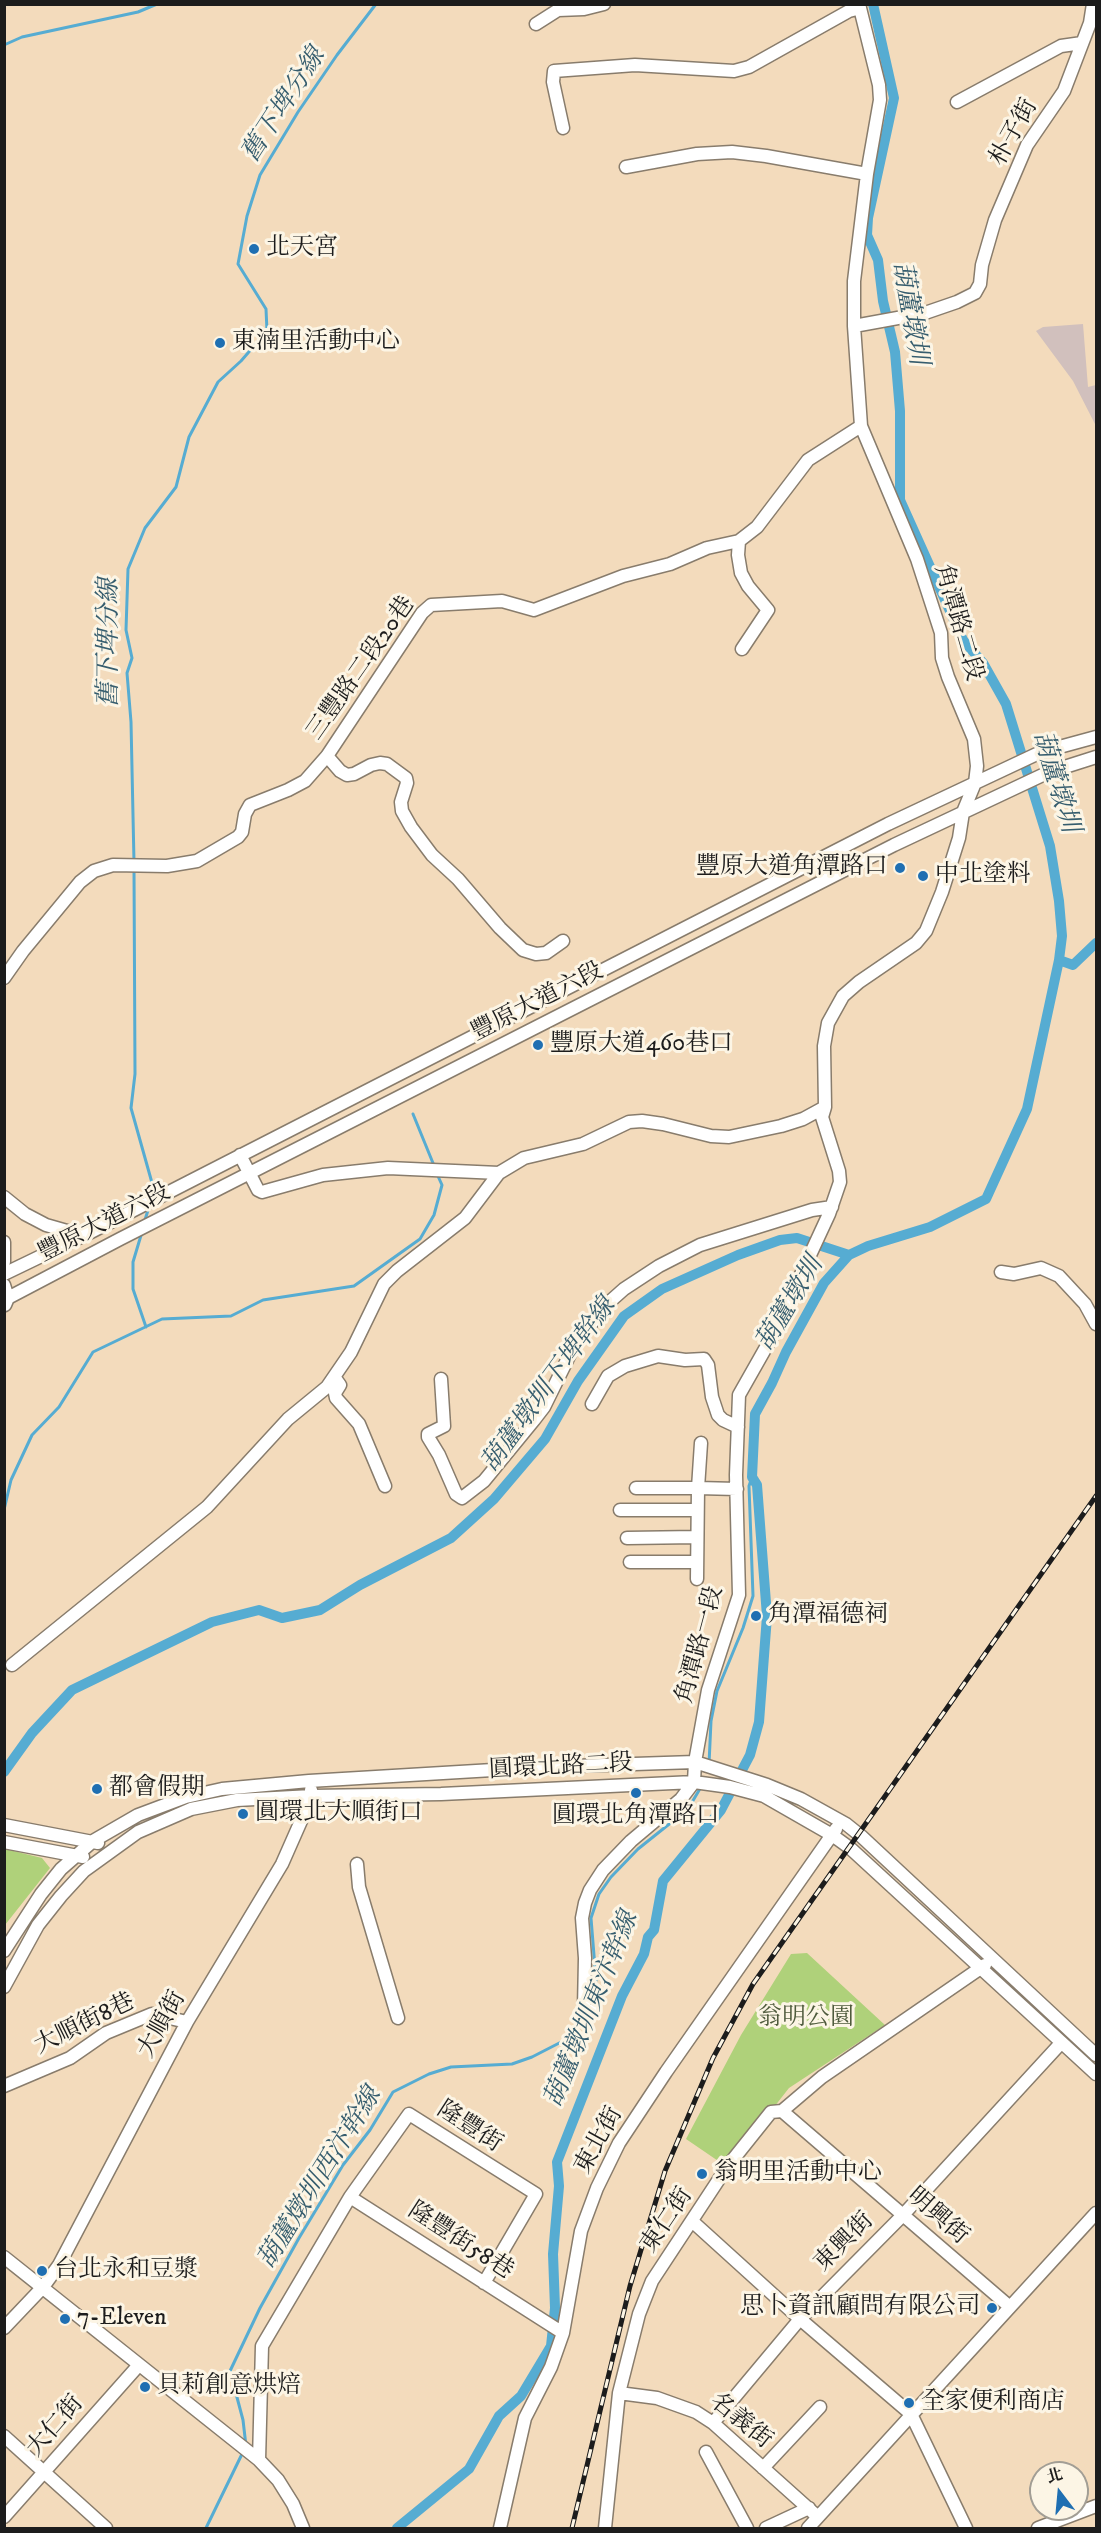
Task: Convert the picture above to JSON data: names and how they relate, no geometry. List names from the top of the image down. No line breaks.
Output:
{"streets":{"street":["朴子街","角潭路二段","三豐路二段20巷","豐原大道六段","角潭路一段","圓環北路二段","大順街8巷","大順街","隆豐街","東北街","明興街","東仁街","隆豐街58巷","東興街","名義街","大仁街"]},"crossings":[["朴子街","角潭路二段"],["角潭路二段","三豐路二段20巷"],["角潭路二段","豐原大道六段"],["角潭路二段","角潭路一段"],["角潭路一段","圓環北路二段"],["圓環北路二段","大順街"],["圓環北路二段","東北街"],["圓環北路二段","東仁街"],["圓環北路二段","東興街"],["大順街8巷","大順街"],["隆豐街","隆豐街58巷"],["東北街","隆豐街58巷"],["明興街","東仁街"],["明興街","東興街"],["東仁街","名義街"],["東興街","名義街"]],"water":["舊下埤分線","葫蘆墩圳","葫蘆墩圳下埤幹線","葫蘆墩圳東汴幹線","葫蘆燉圳西汴幹線"],"parks":["翁明公園"],"places":["北天宮","東湳里活動中心","豐原大道角潭路口","中北塗料","豐原大道460巷口","角潭福德祠","都會假期","圓環北角潭路口","圓環北大順街口","翁明里活動中心","台北永和豆漿","思卜資訊顧問有限公司","7-Eleven","貝莉創意烘焙","全家便利商店"],"north":"top"}
